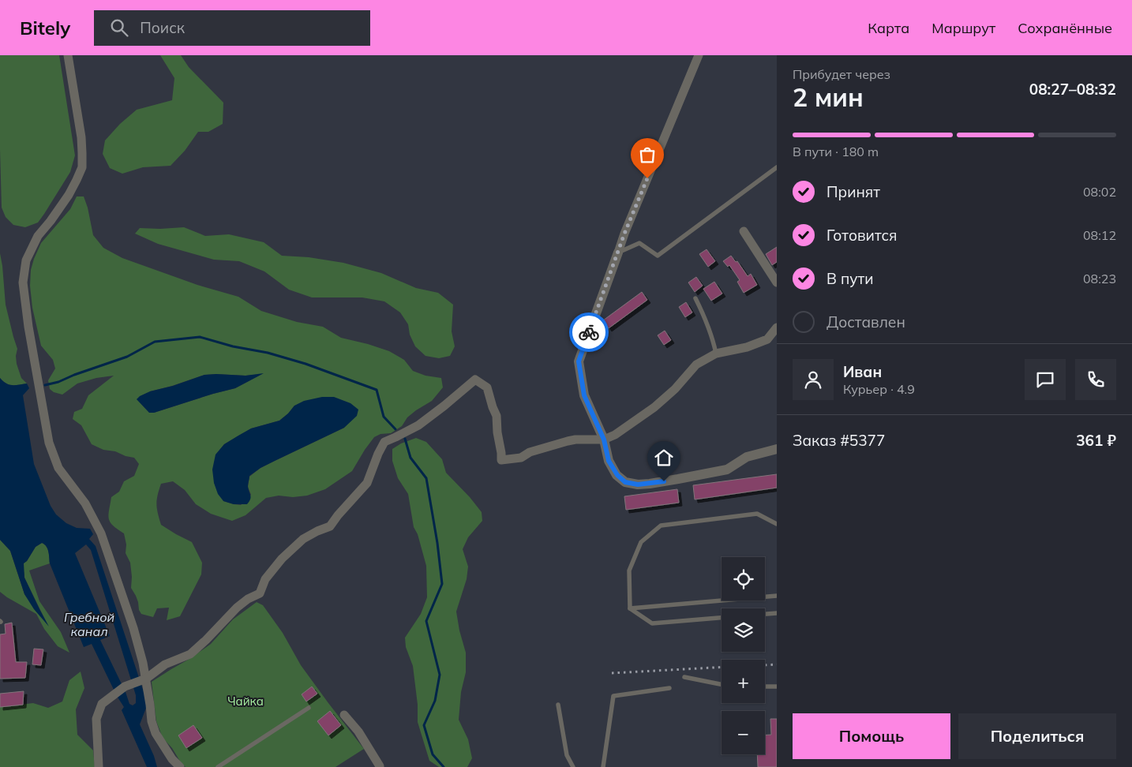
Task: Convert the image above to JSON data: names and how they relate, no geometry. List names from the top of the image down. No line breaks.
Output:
{"water":["Гребной канал"],"parks":["Чайка"],"page":{"header":"Bitely","search":"Поиск","nav":["Карта","Маршрут","Сохранённые"],"heading":["2 мин","Прибудет через","08:27–08:32"],"panel":["Иван","Курьер · 4.9","Заказ #5377","361 ₽"],"bar":"В пути · 180 m","list":[["Принят","08:02"],["Готовится","08:12"],["В пути","08:23"],"Доставлен"],"map_buttons":["+","−"],"buttons":["Помощь","Поделиться"]}}
